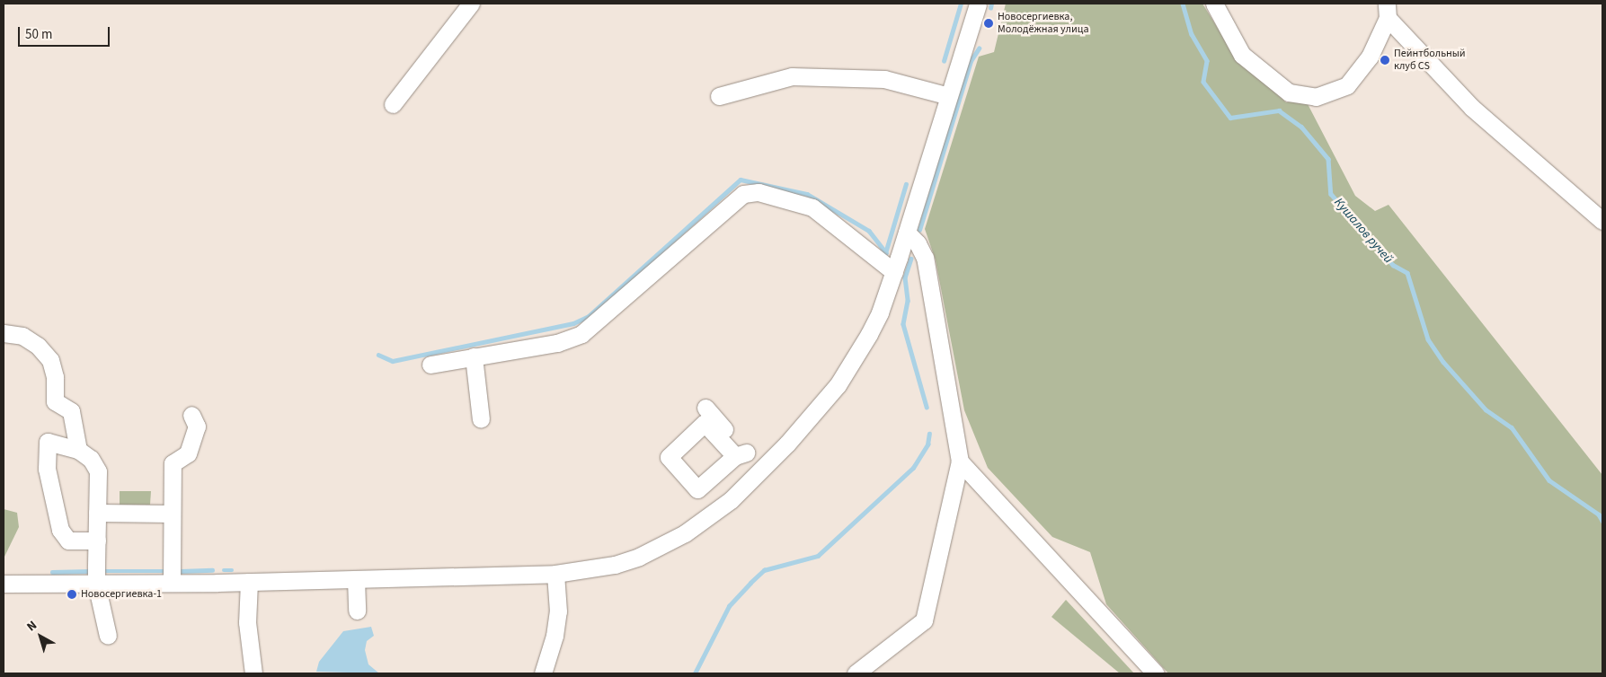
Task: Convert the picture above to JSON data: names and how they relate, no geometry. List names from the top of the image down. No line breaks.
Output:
{"water":["Кушалов ручей"],"places":["Новосергиевка, Молодёжная улица","Пейнтбольный клуб CS","Новосергиевка-1"],"scale_bar":"50 m","north":"top left"}
